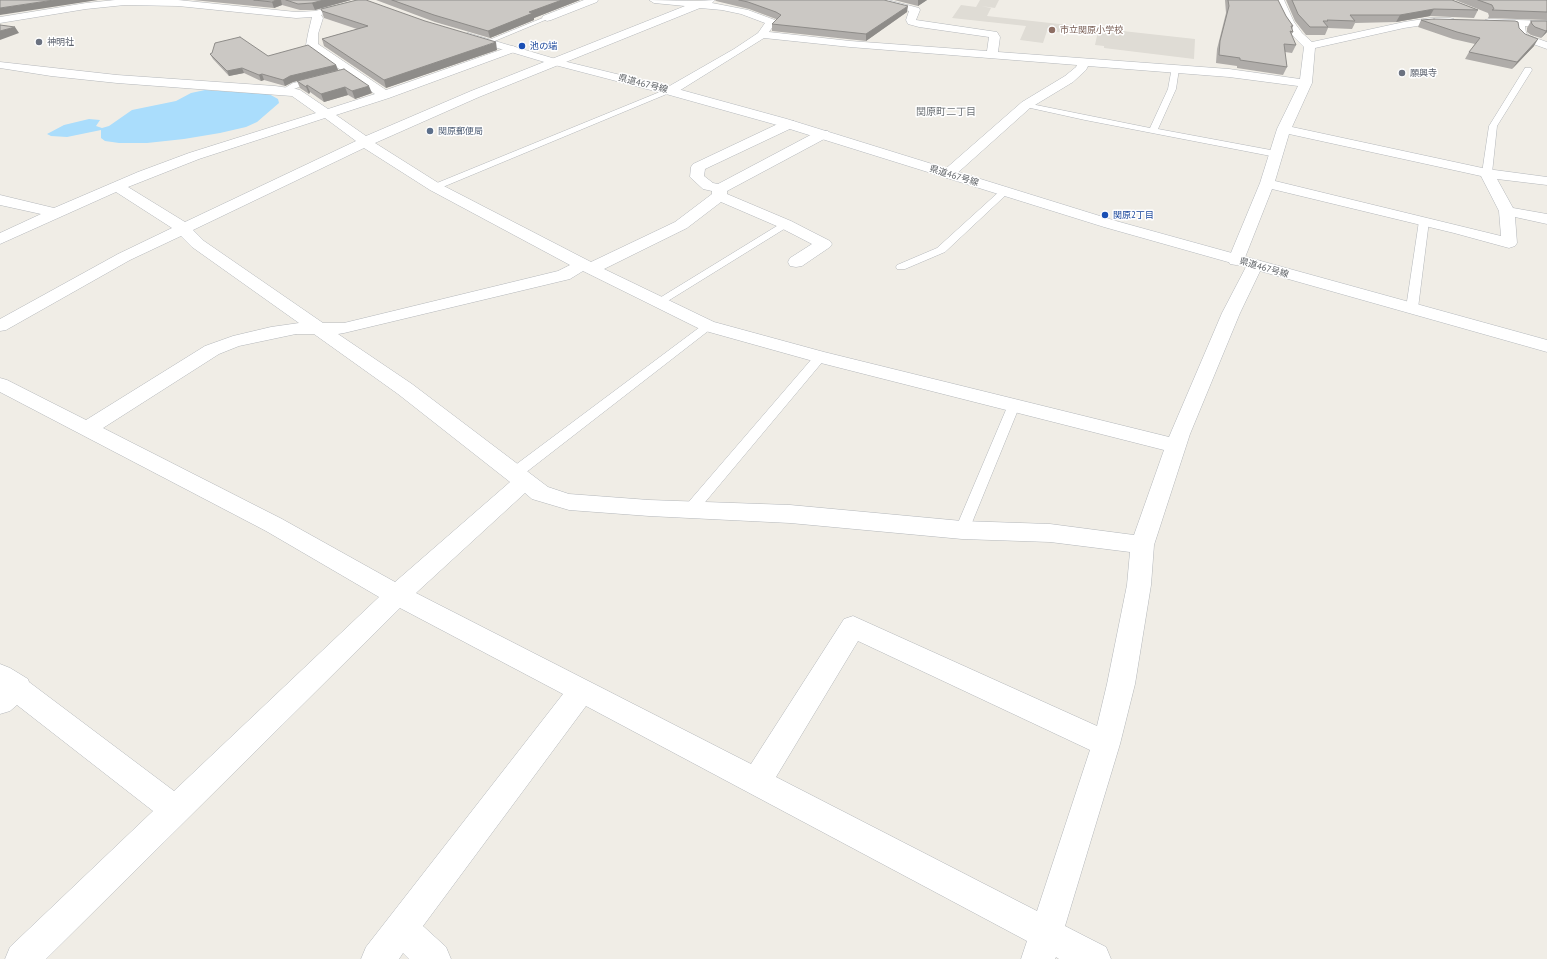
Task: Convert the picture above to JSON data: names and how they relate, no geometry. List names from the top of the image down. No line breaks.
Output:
{"streets":{"street":["県道467号線"]},"districts":["関原町二丁目"],"places":["市立関原小学校","神明社","池の端","願興寺","関原郵便局","関原2丁目"]}
